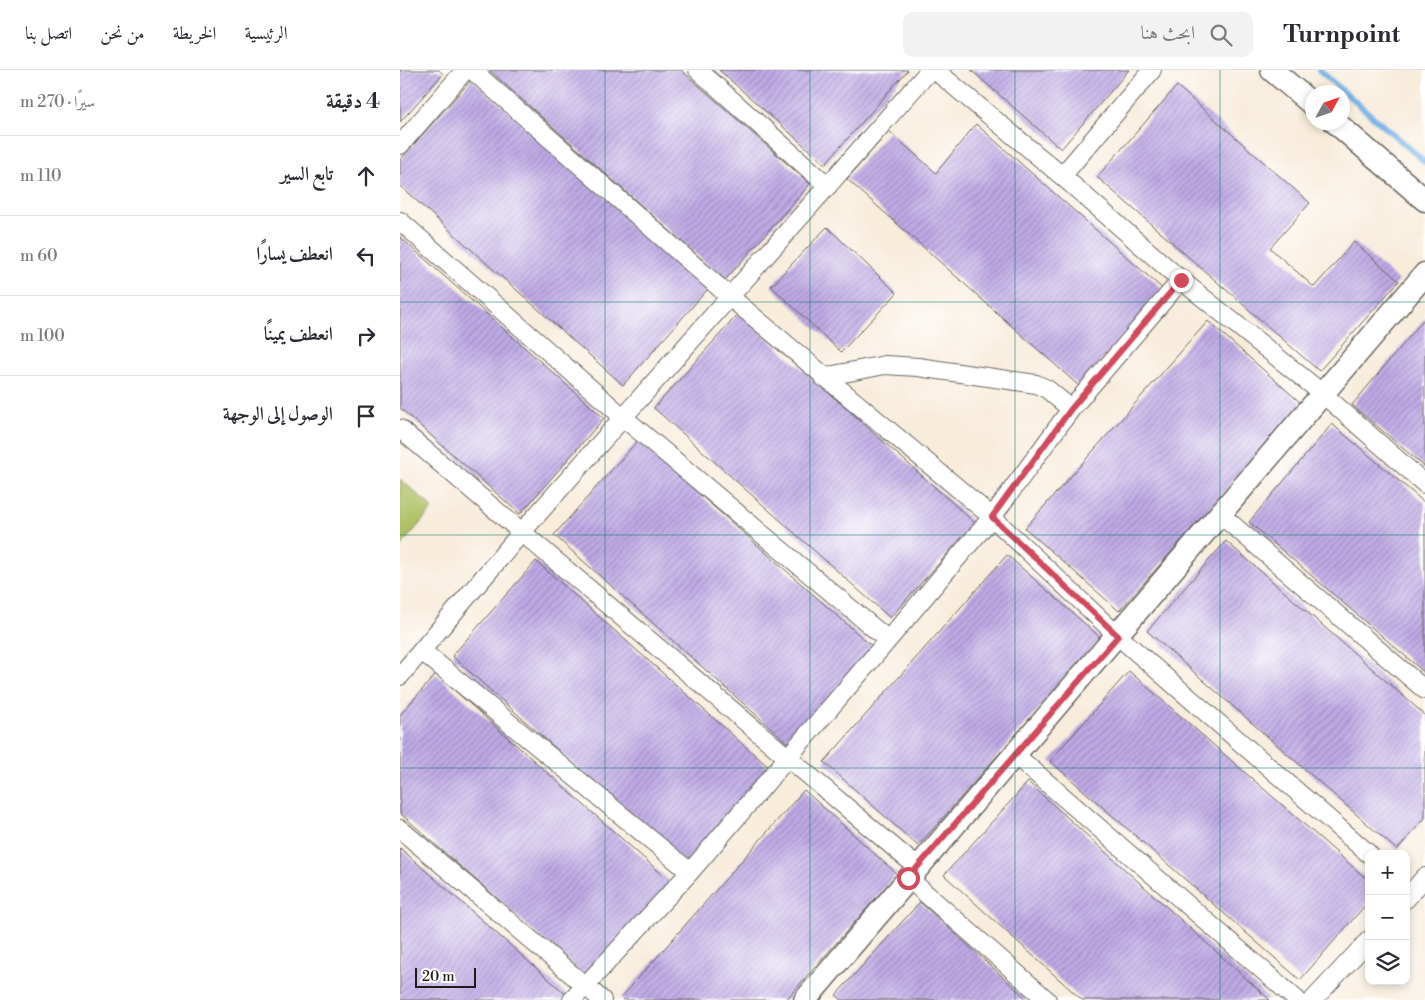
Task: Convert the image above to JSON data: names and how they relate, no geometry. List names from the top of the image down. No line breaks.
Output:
{"scale_bar":"20 m","north":"top right","page":{"header":"Turnpoint","search":"ابحث هنا","nav":["الرئيسية","الخريطة","من نحن","اتصل بنا"],"heading":["4 دقيقة","سيرًا · 270 m"],"list":[["تابع السير","110 m"],["انعطف يسارًا","60 m"],["انعطف يمينًا","100 m"],"الوصول إلى الوجهة"],"map_buttons":["+","−"],"scale":"20 m"}}
